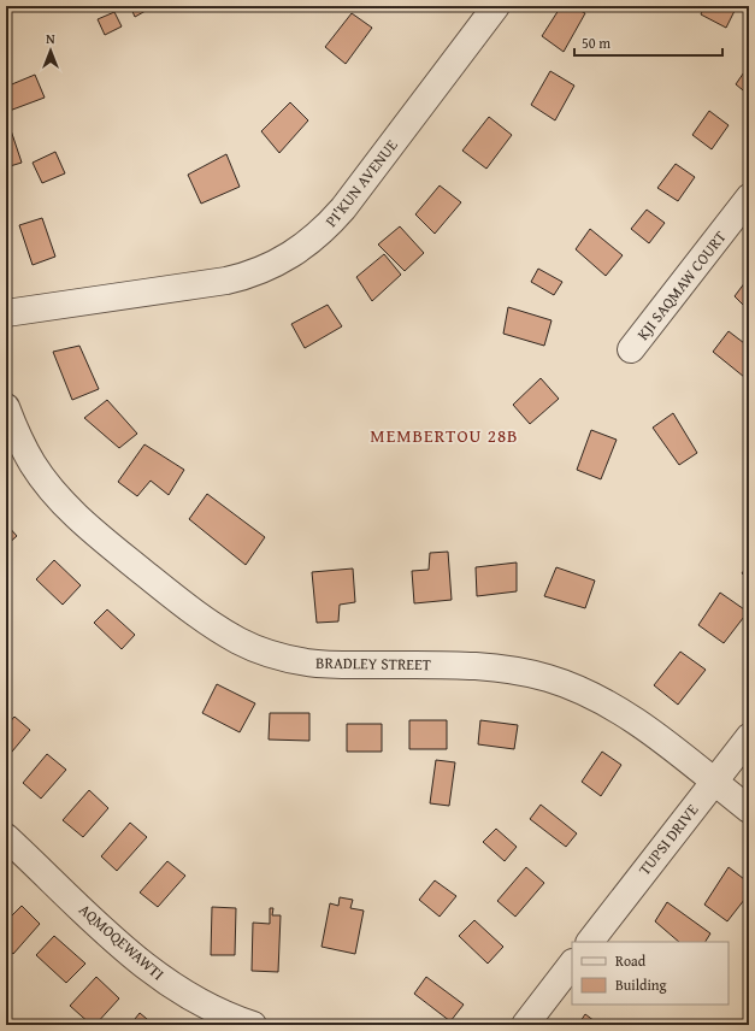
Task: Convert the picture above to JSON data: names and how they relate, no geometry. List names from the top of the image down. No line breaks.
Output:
{"streets":{"street":["PI'KUN AVENUE","KJI SAQMAW COURT","BRADLEY STREET","TUPSI DRIVE","AQMOQEWAWTI"]},"crossings":[["BRADLEY STREET","TUPSI DRIVE"]],"districts":["MEMBERTOU 28B"],"legend":["Road","Building"],"scale_bar":"50 m","north":"top"}
